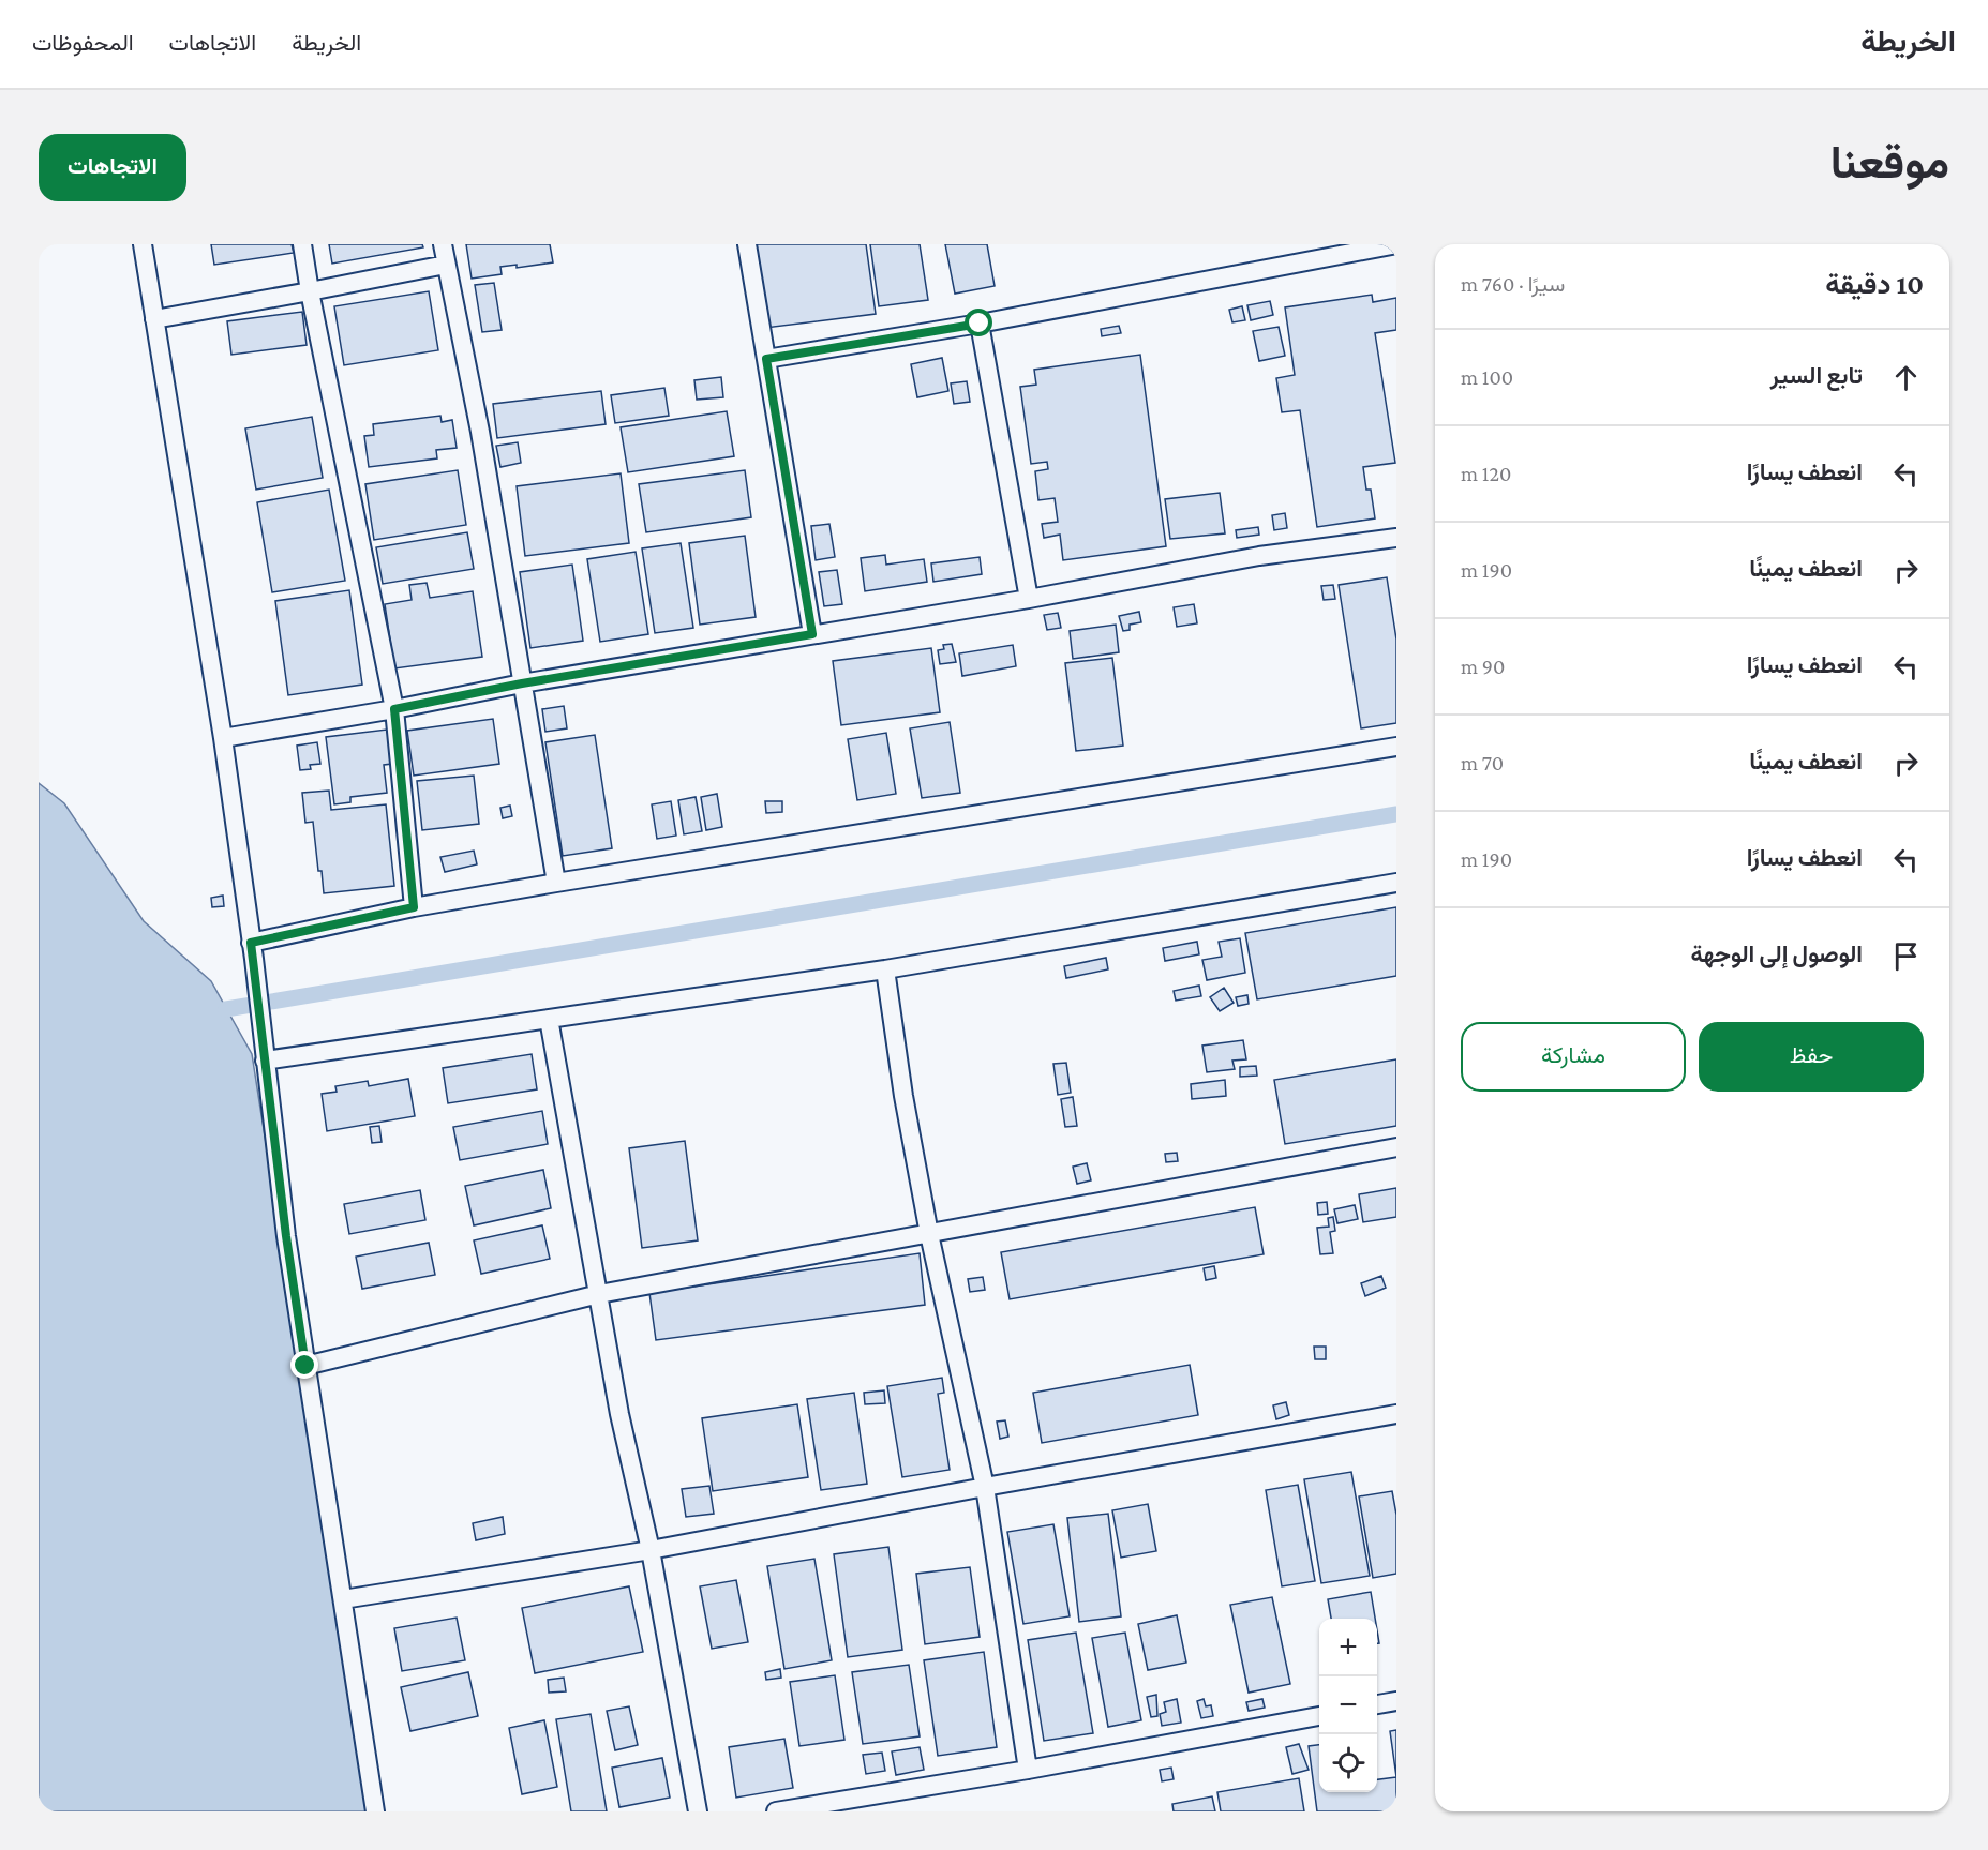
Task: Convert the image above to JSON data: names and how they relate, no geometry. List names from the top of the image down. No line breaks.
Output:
{"page":{"header":"الخريطة","nav":["الخريطة","الاتجاهات","المحفوظات"],"title":"موقعنا","buttons":["الاتجاهات",["حفظ","مشاركة"]],"heading":["10 دقيقة","سيرًا · 760 m"],"list":[["تابع السير","100 m"],["انعطف يسارًا","120 m"],["انعطف يمينًا","190 m"],["انعطف يسارًا","90 m"],["انعطف يمينًا","70 m"],["انعطف يسارًا","190 m"],"الوصول إلى الوجهة"],"map_buttons":["+","−"]}}
